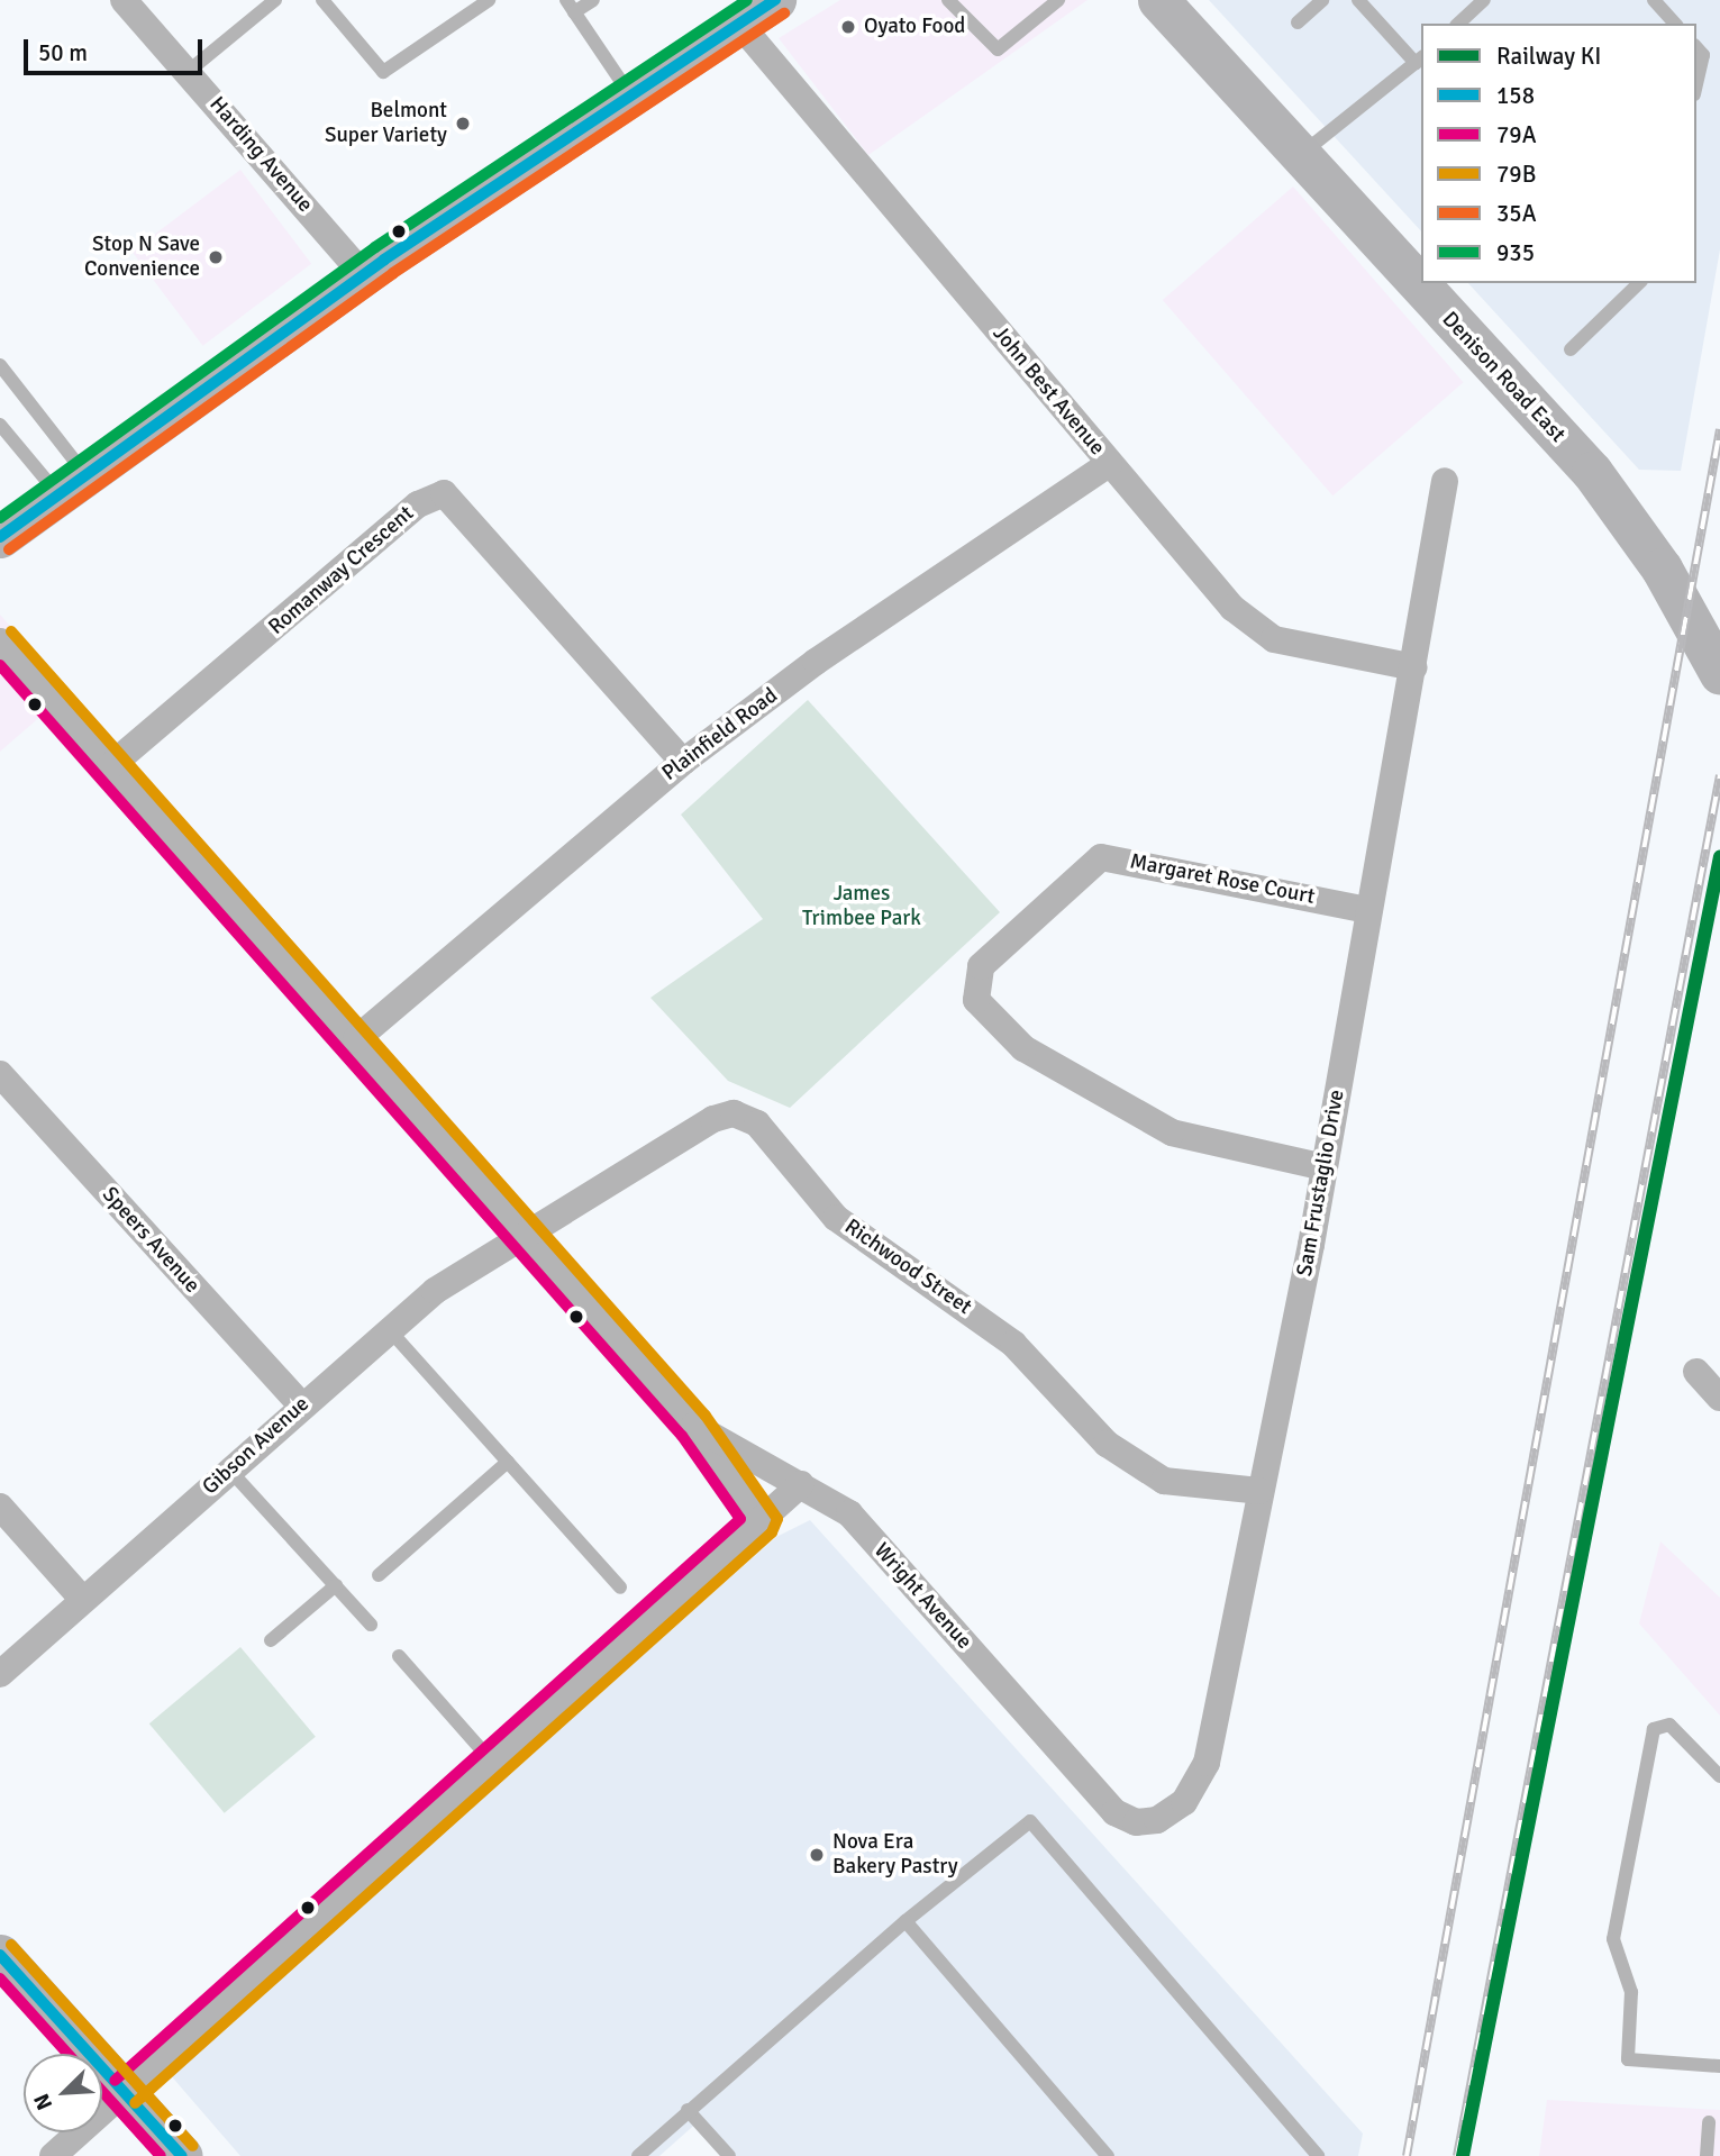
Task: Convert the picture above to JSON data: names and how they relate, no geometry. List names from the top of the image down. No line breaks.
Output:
{"streets":{"main road":["Denison Road East"],"street":["Harding Avenue","John Best Avenue","Romanway Crescent","Plainfield Road","Margaret Rose Court","Sam Frustaglio Drive","Speers Avenue","Richwood Street","Gibson Avenue","Wright Avenue"]},"crossings":[["John Best Avenue","Plainfield Road"],["John Best Avenue","Sam Frustaglio Drive"],["Romanway Crescent","Plainfield Road"],["Romanway Crescent","Wright Avenue"],["Plainfield Road","Wright Avenue"],["Margaret Rose Court","Sam Frustaglio Drive"],["Sam Frustaglio Drive","Richwood Street"],["Sam Frustaglio Drive","Wright Avenue"],["Speers Avenue","Gibson Avenue"],["Richwood Street","Gibson Avenue"],["Richwood Street","Wright Avenue"],["Gibson Avenue","Wright Avenue"]],"parks":["James Trimbee Park"],"places":["Oyato Food","Belmont Super Variety","Stop N Save Convenience","Nova Era Bakery Pastry"],"lines":["transit line 158","transit line 935","transit line 35A","transit line 79B","transit line 79A","rail line KI"],"legend":["Railway KI","158","79A","79B","35A","935"],"scale_bar":"50 m","north":"bottom left"}
